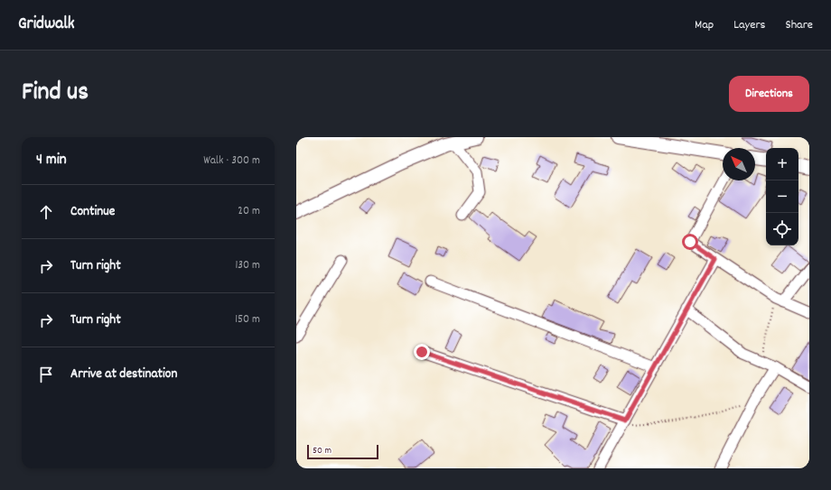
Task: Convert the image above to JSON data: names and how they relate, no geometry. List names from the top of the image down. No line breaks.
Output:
{"scale_bar":"50 m","north":"top left","page":{"header":"Gridwalk","nav":["Map","Layers","Share"],"title":"Find us","buttons":"Directions","heading":["4 min","Walk · 300 m"],"map_buttons":["+","−"],"list":[["Continue","20 m"],["Turn right","130 m"],["Turn right","150 m"],"Arrive at destination"],"scale":"50 m"}}
